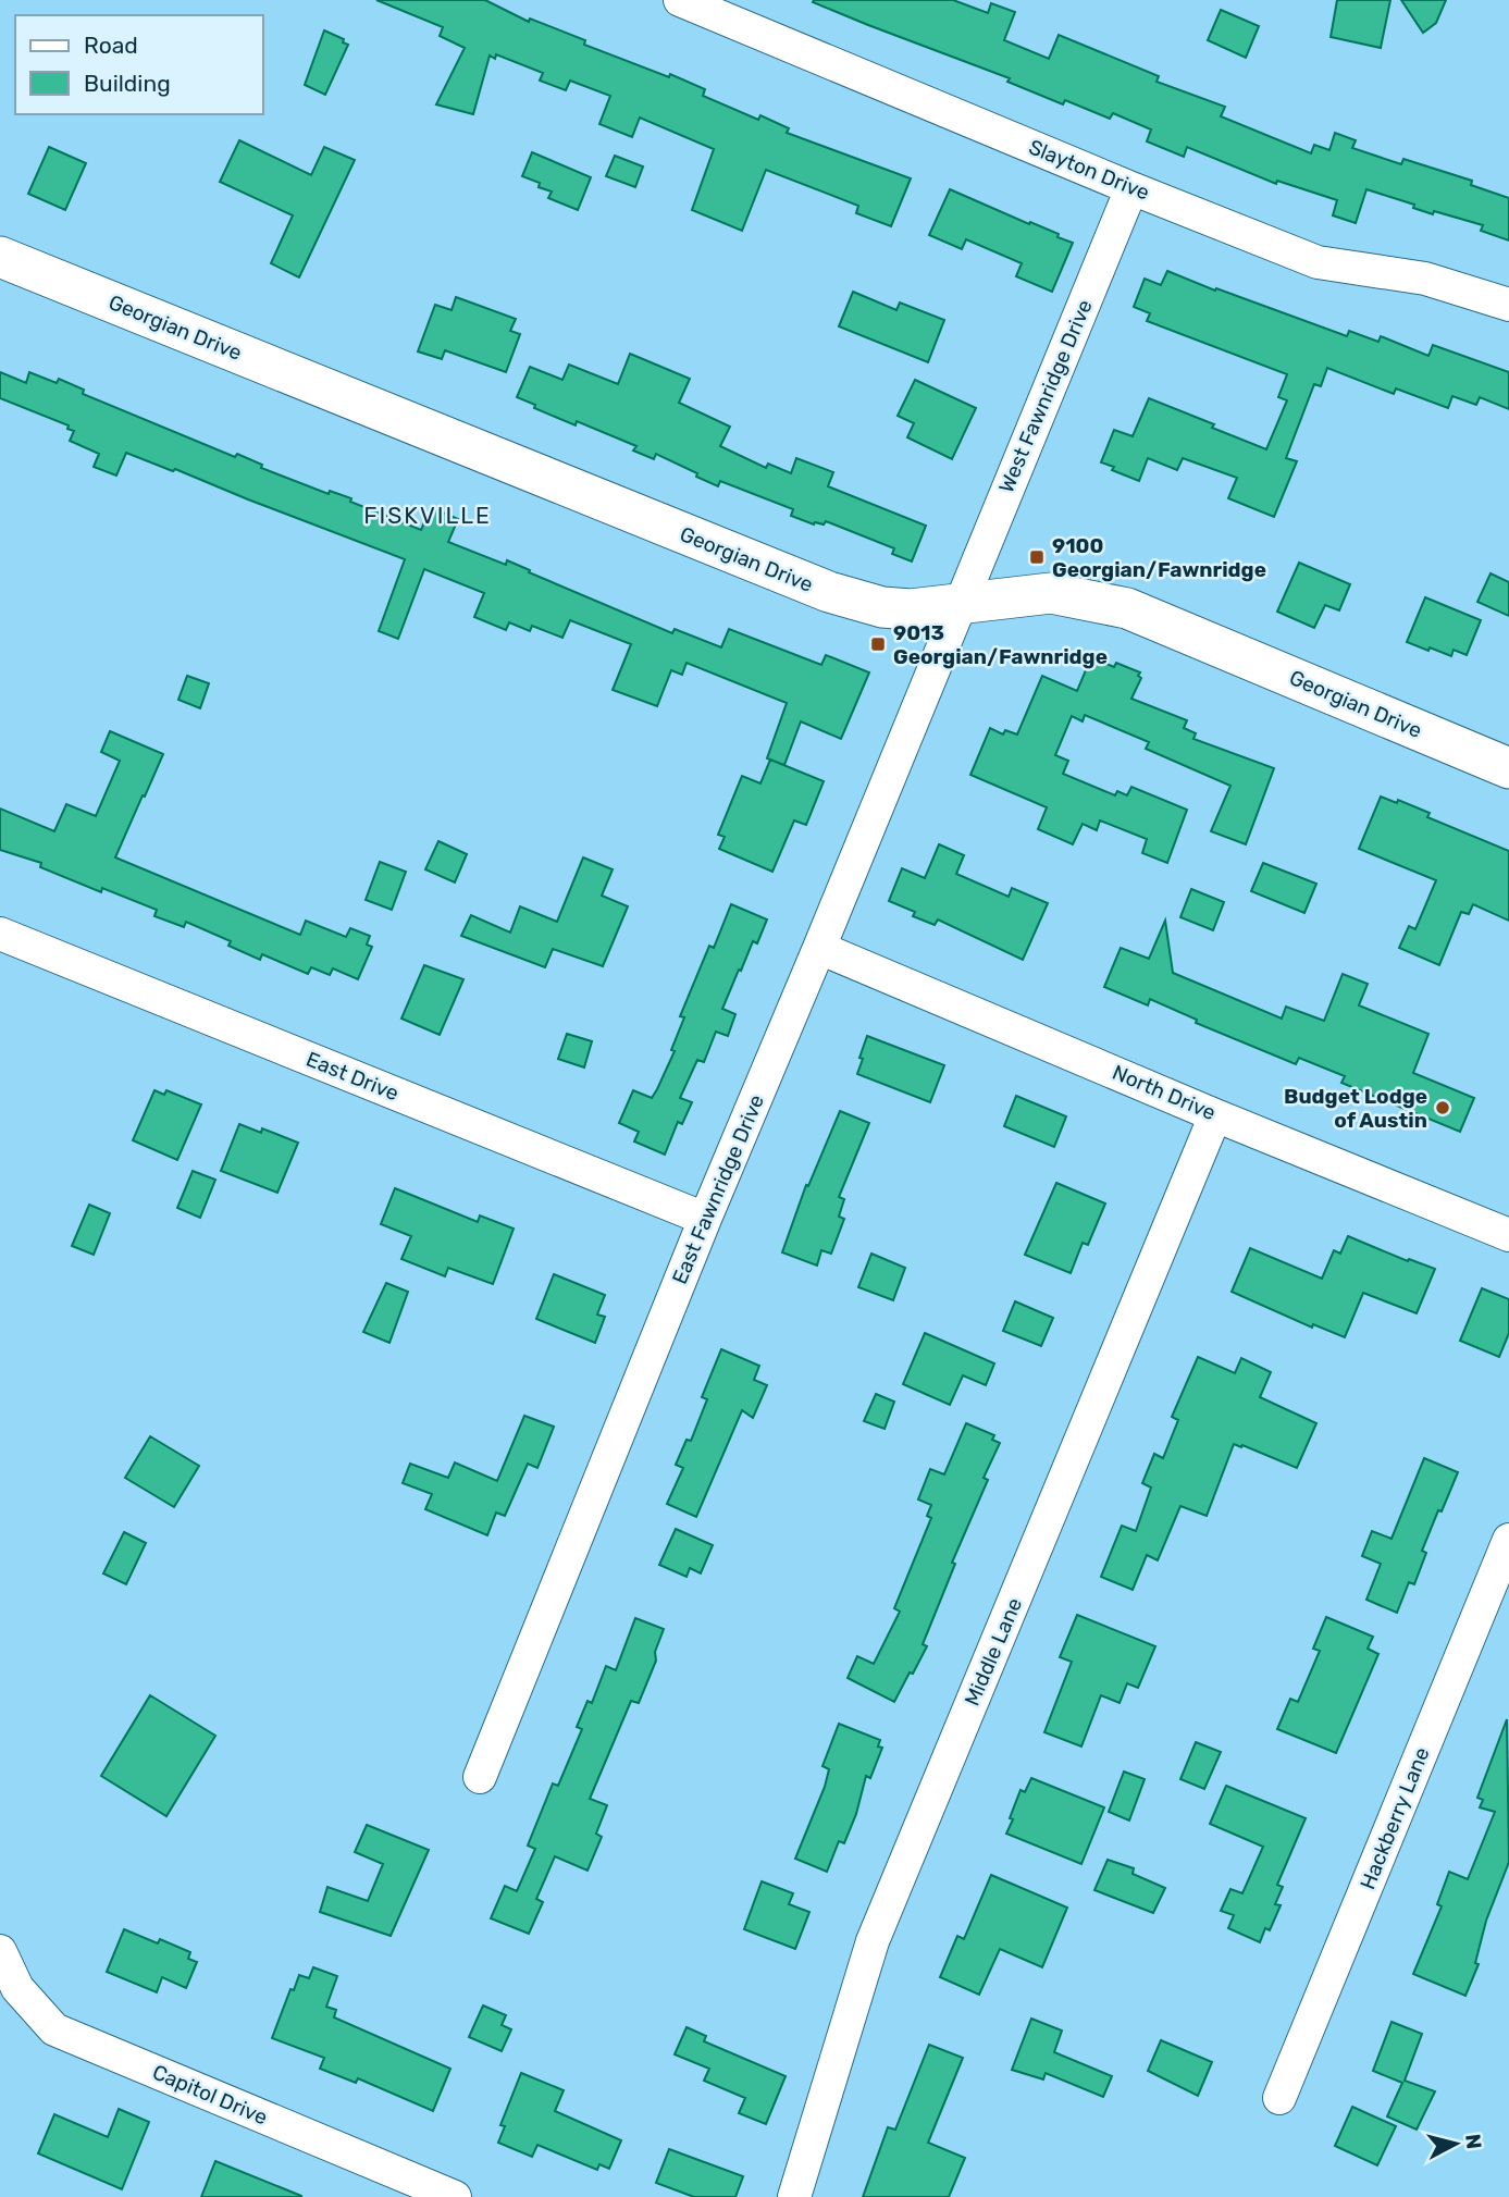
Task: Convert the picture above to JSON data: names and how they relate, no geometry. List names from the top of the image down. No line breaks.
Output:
{"streets":{"street":["Slayton Drive","Georgian Drive","West Fawnridge Drive","East Drive","North Drive","East Fawnridge Drive","Middle Lane","Hackberry Lane","Capitol Drive"]},"crossings":[["Slayton Drive","West Fawnridge Drive"],["Georgian Drive","West Fawnridge Drive"],["Georgian Drive","East Fawnridge Drive"],["West Fawnridge Drive","East Fawnridge Drive"],["East Drive","East Fawnridge Drive"],["North Drive","East Fawnridge Drive"],["North Drive","Middle Lane"]],"districts":["FISKVILLE"],"places":{"transit":["9100 Georgian/Fawnridge","9013 Georgian/Fawnridge"],"other":["Budget Lodge of Austin"]},"legend":["Road","Building"],"north":"right"}
